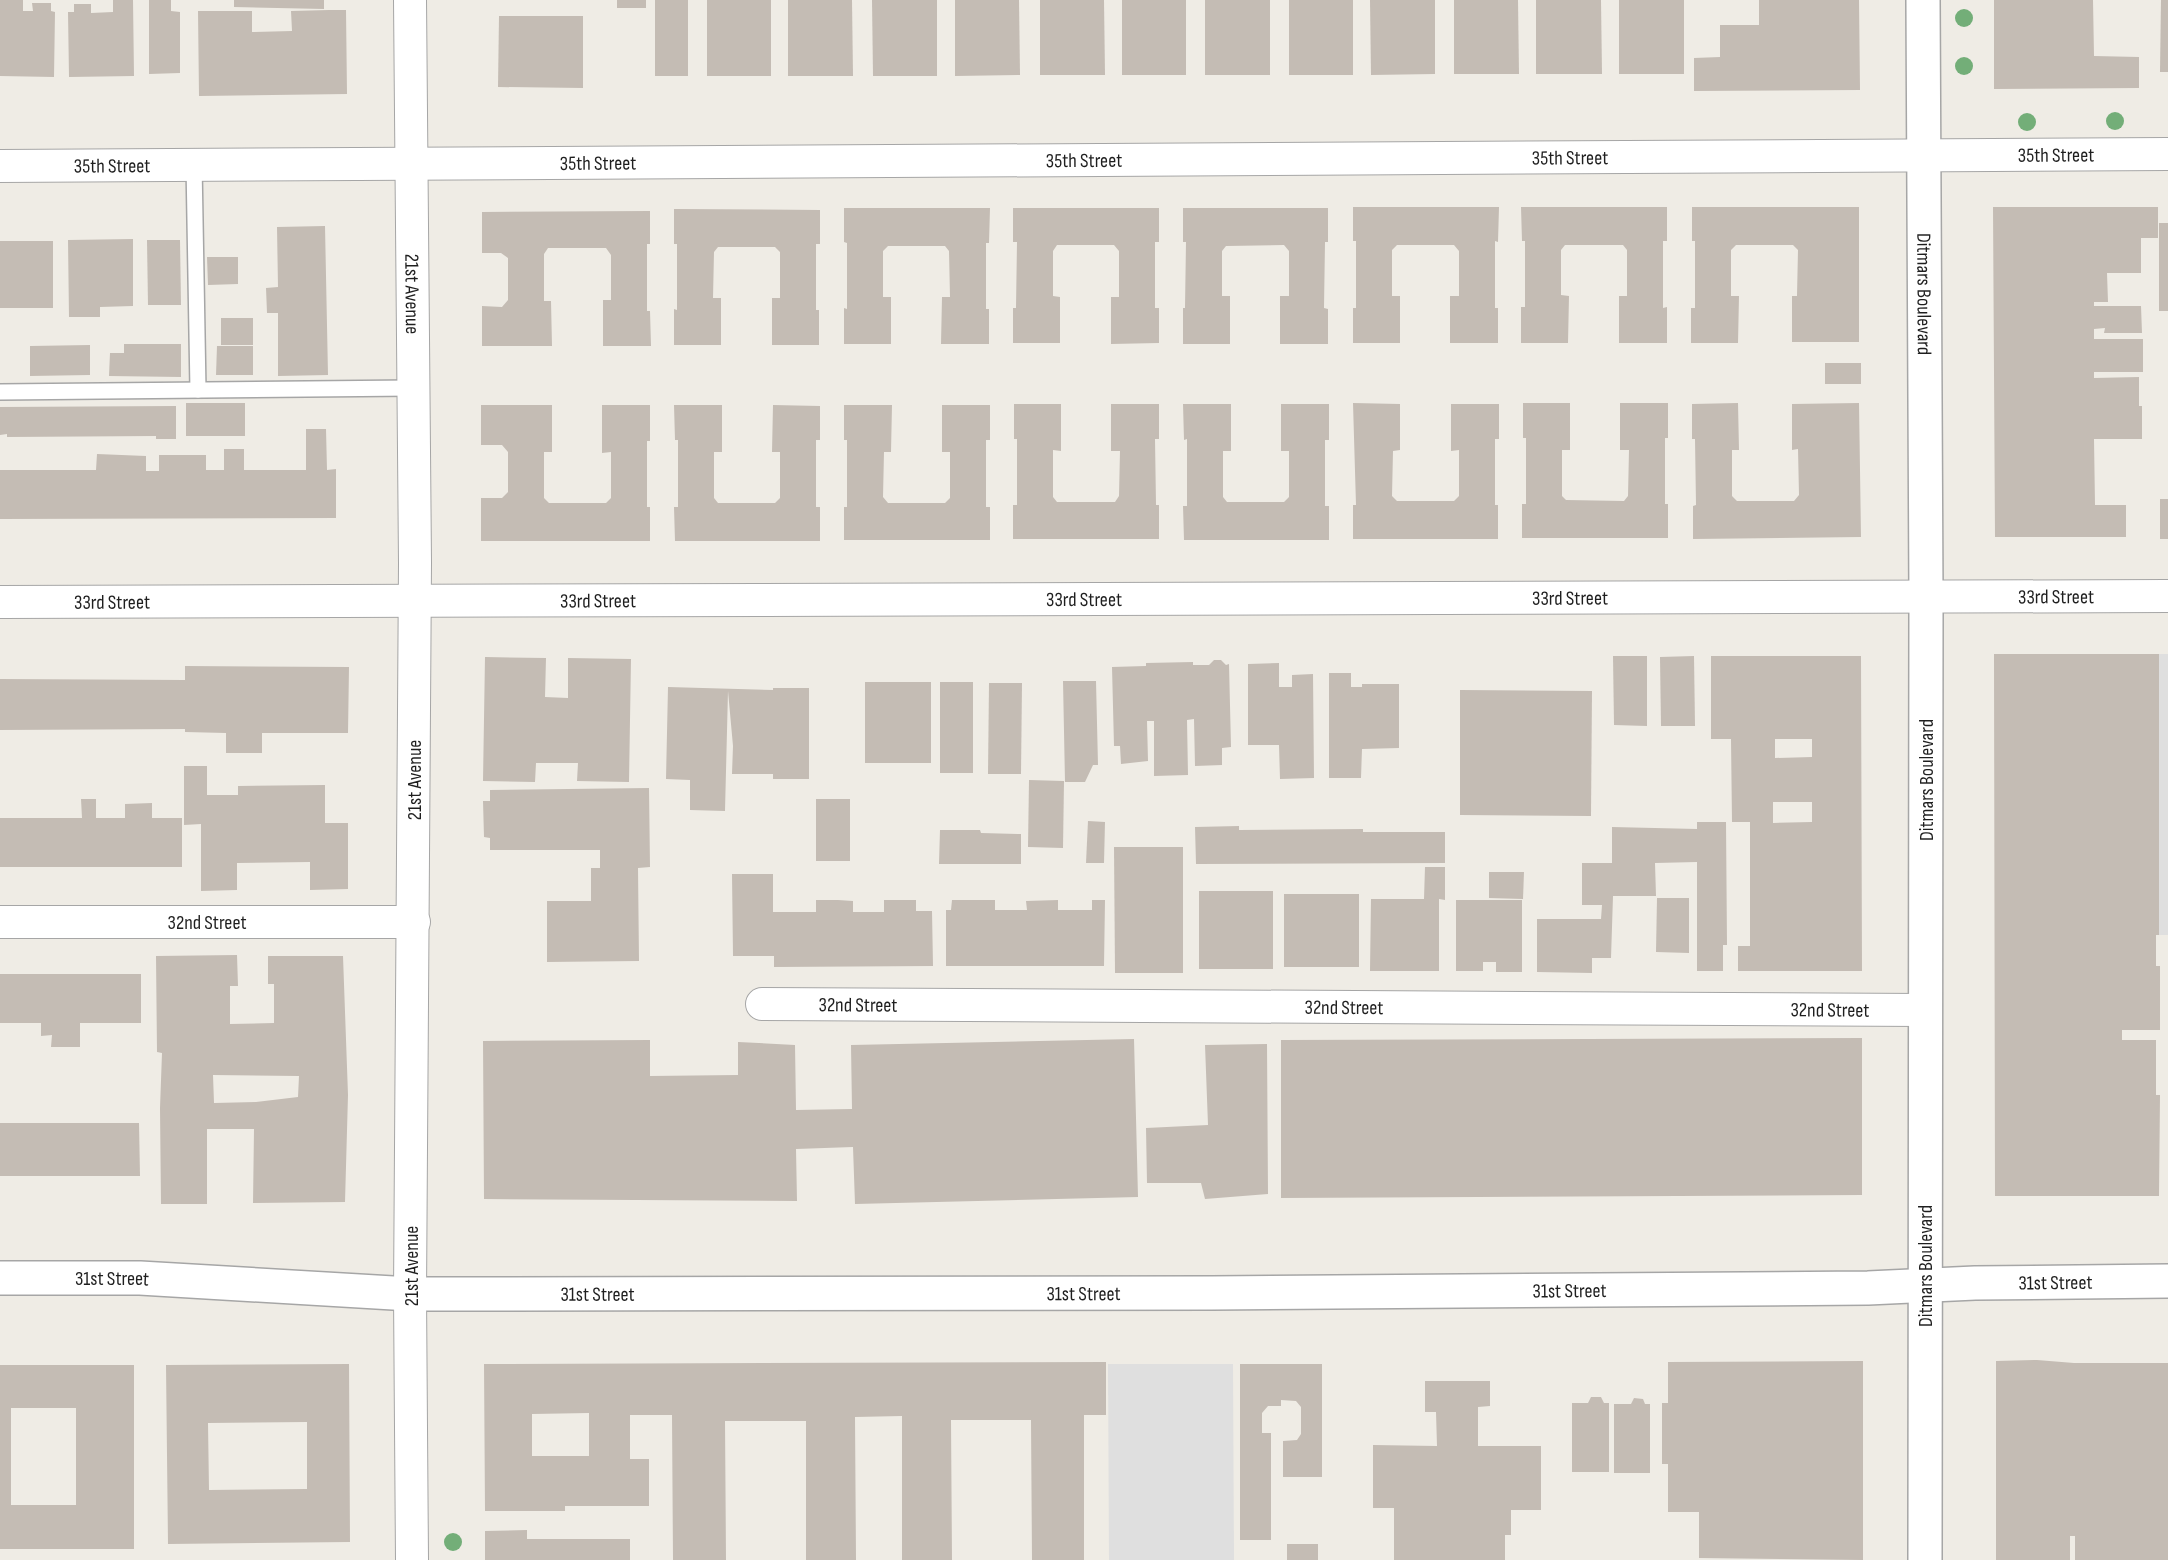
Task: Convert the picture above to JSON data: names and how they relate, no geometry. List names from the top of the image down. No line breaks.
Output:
{"streets":{"street":["35th Street","21st Avenue","Ditmars Boulevard","33rd Street","32nd Street","31st Street"]},"crossings":[["35th Street","21st Avenue"],["35th Street","Ditmars Boulevard"],["21st Avenue","33rd Street"],["21st Avenue","32nd Street"],["21st Avenue","31st Street"],["Ditmars Boulevard","33rd Street"],["Ditmars Boulevard","32nd Street"],["Ditmars Boulevard","31st Street"]]}
